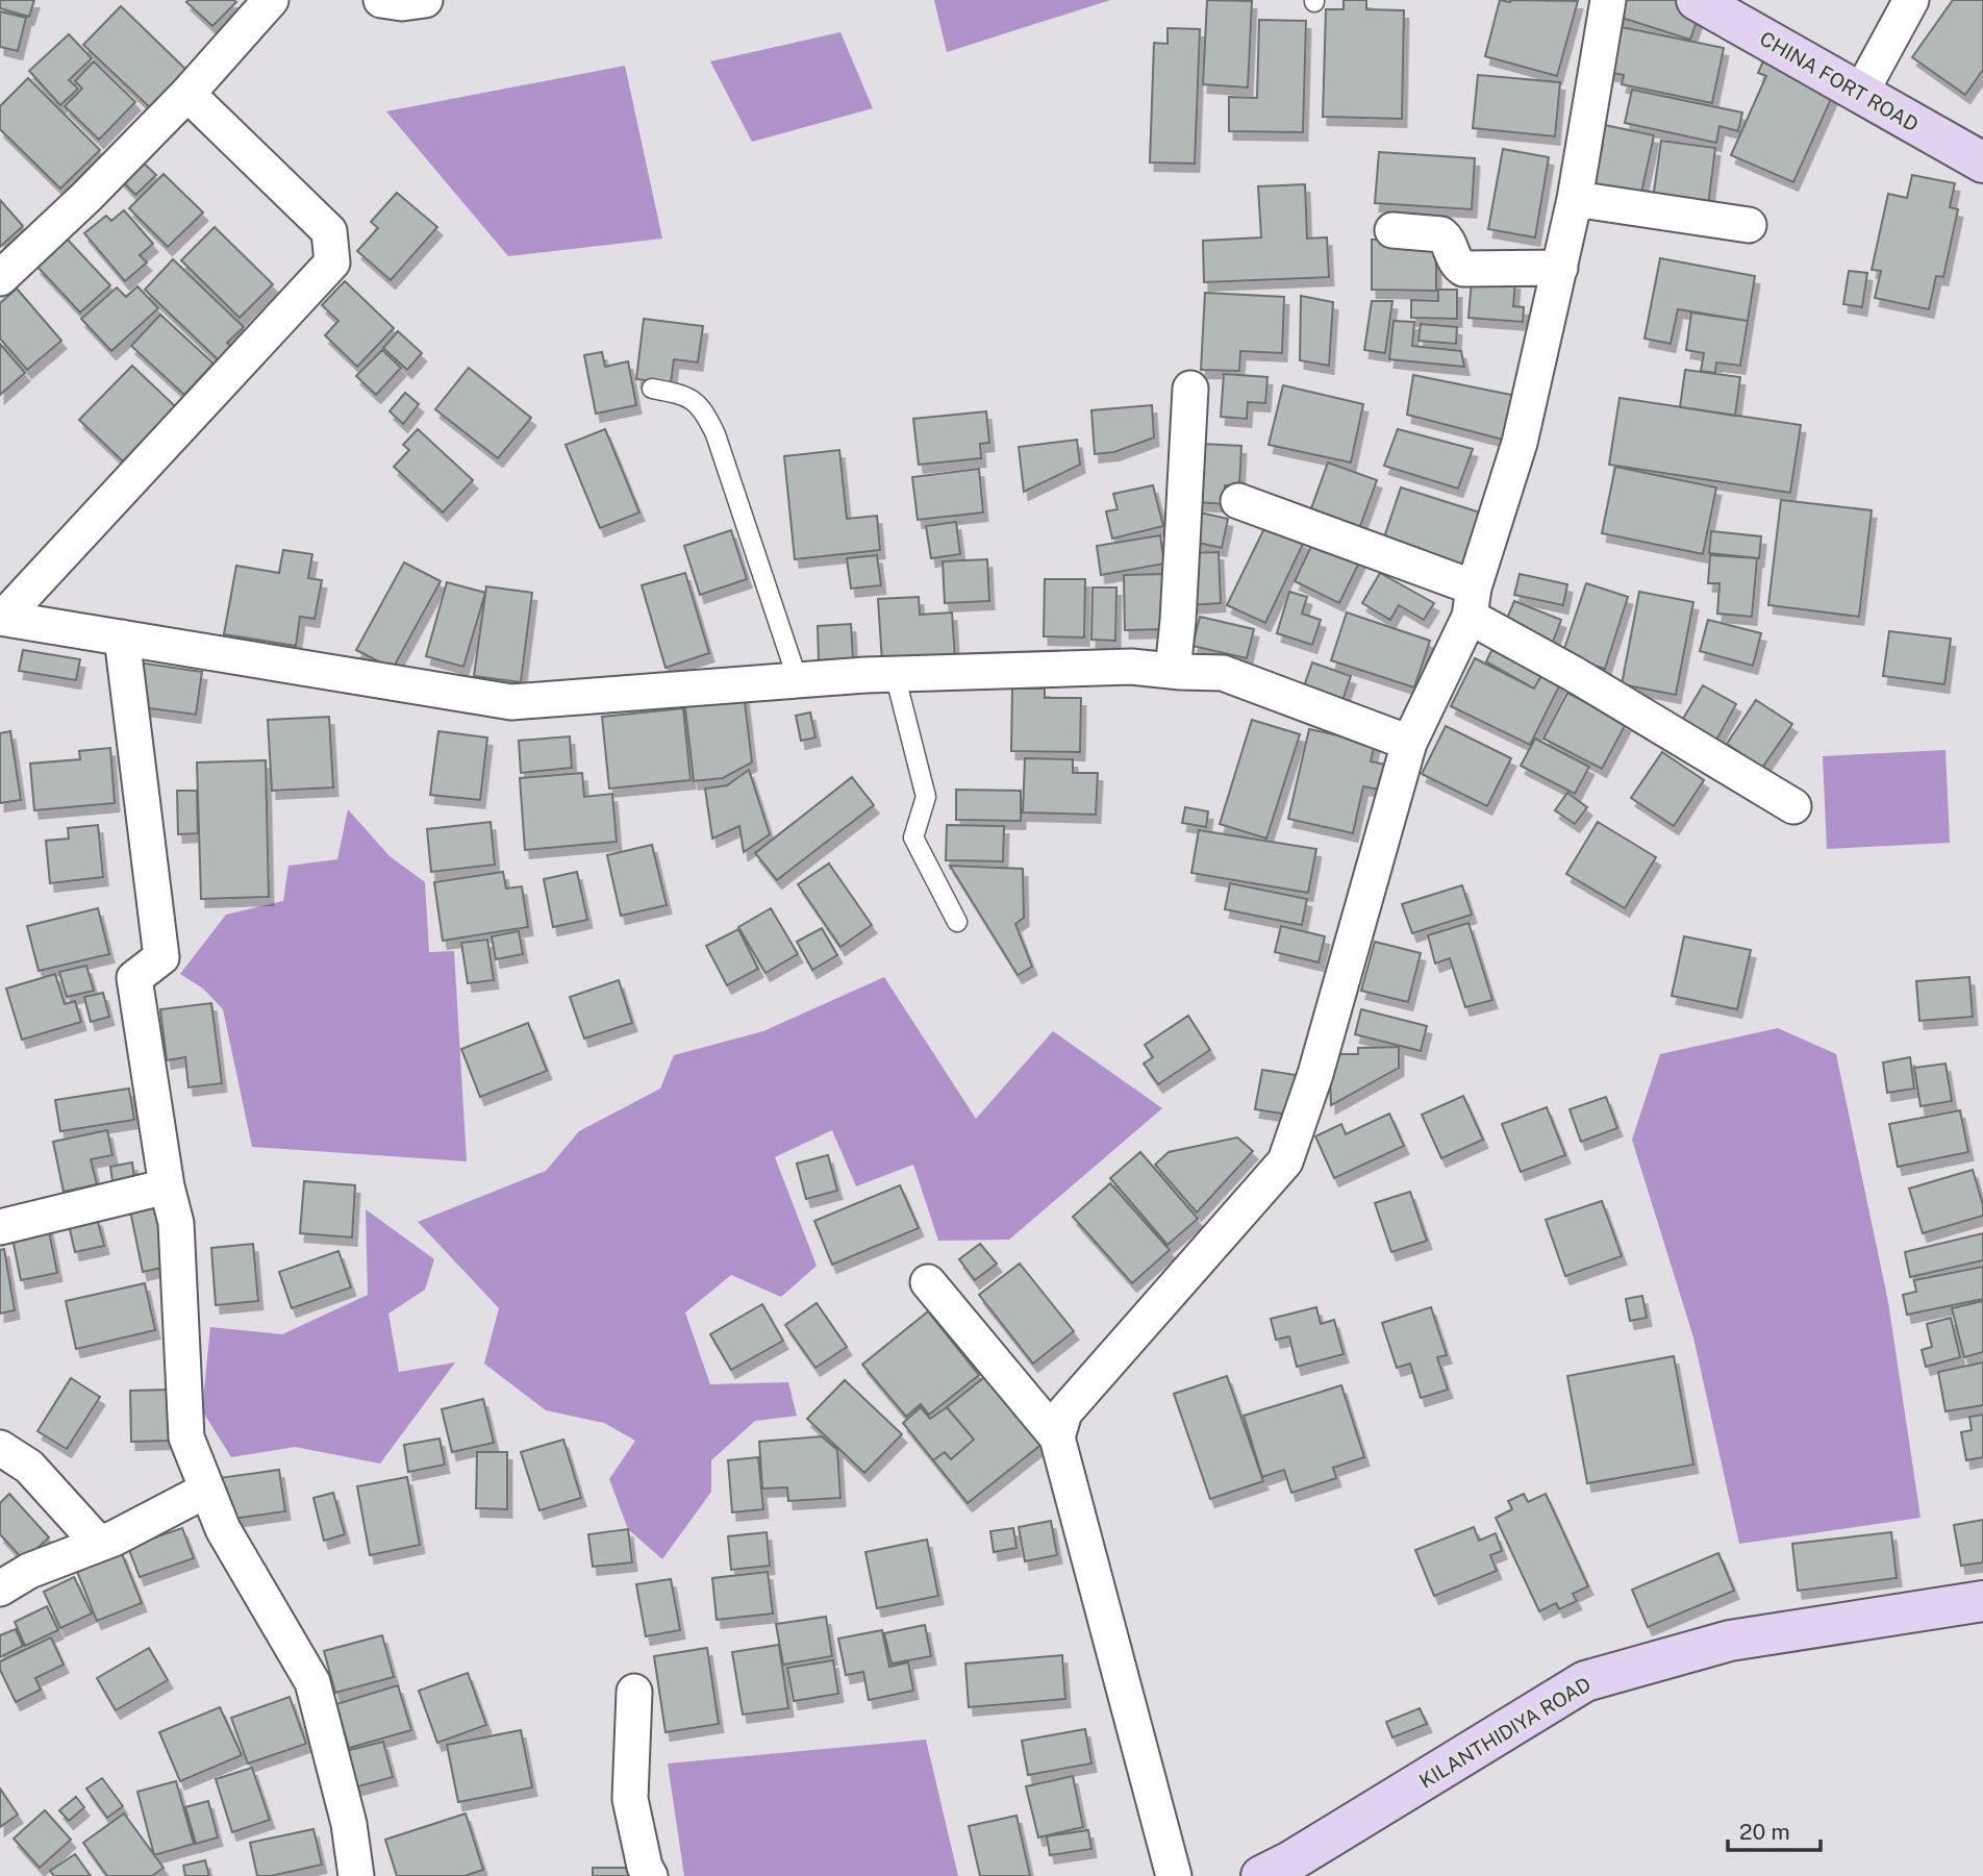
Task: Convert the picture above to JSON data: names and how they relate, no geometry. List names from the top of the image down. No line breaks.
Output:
{"streets":{"street":["CHINA FORT ROAD","KILANTHIDIYA ROAD"]},"scale_bar":"20 m"}
